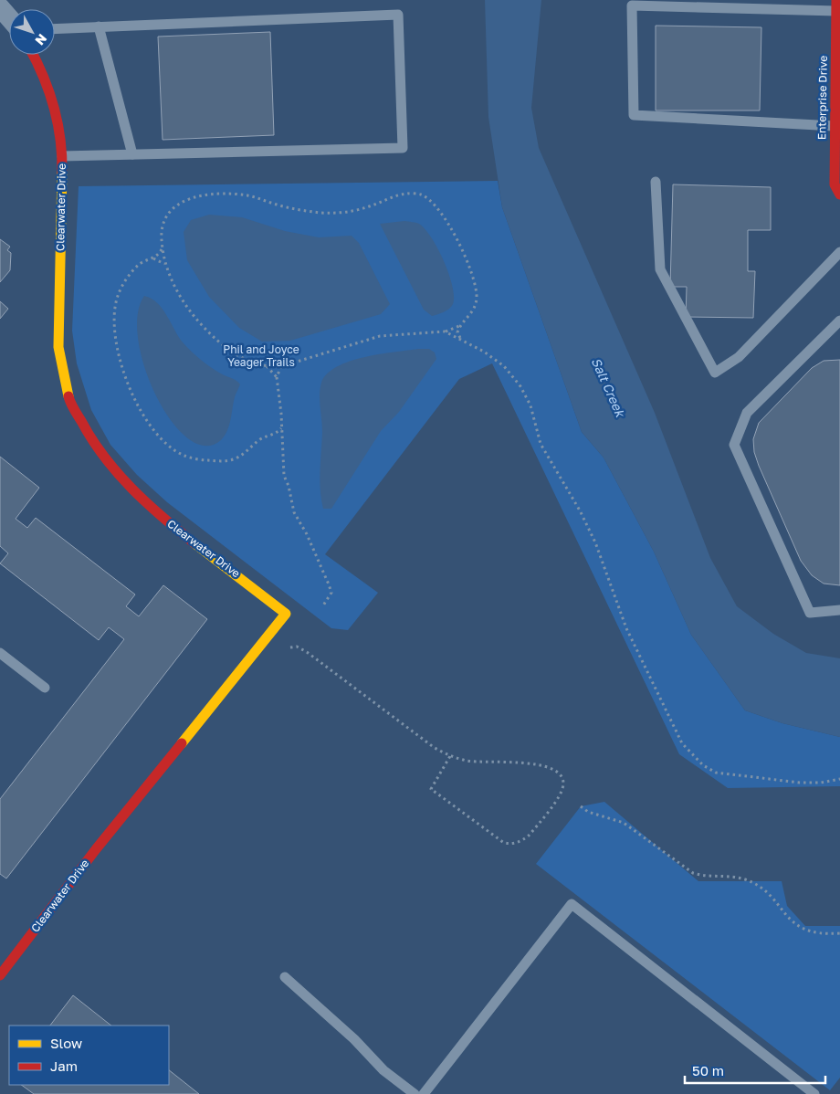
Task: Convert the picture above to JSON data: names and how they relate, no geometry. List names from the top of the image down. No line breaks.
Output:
{"streets":{"street":["Enterprise Drive","Clearwater Drive"]},"water":["Salt Creek"],"parks":["Phil and Joyce Yeager Trails"],"legend":["Slow","Jam"],"scale_bar":"50 m","north":"bottom right"}
